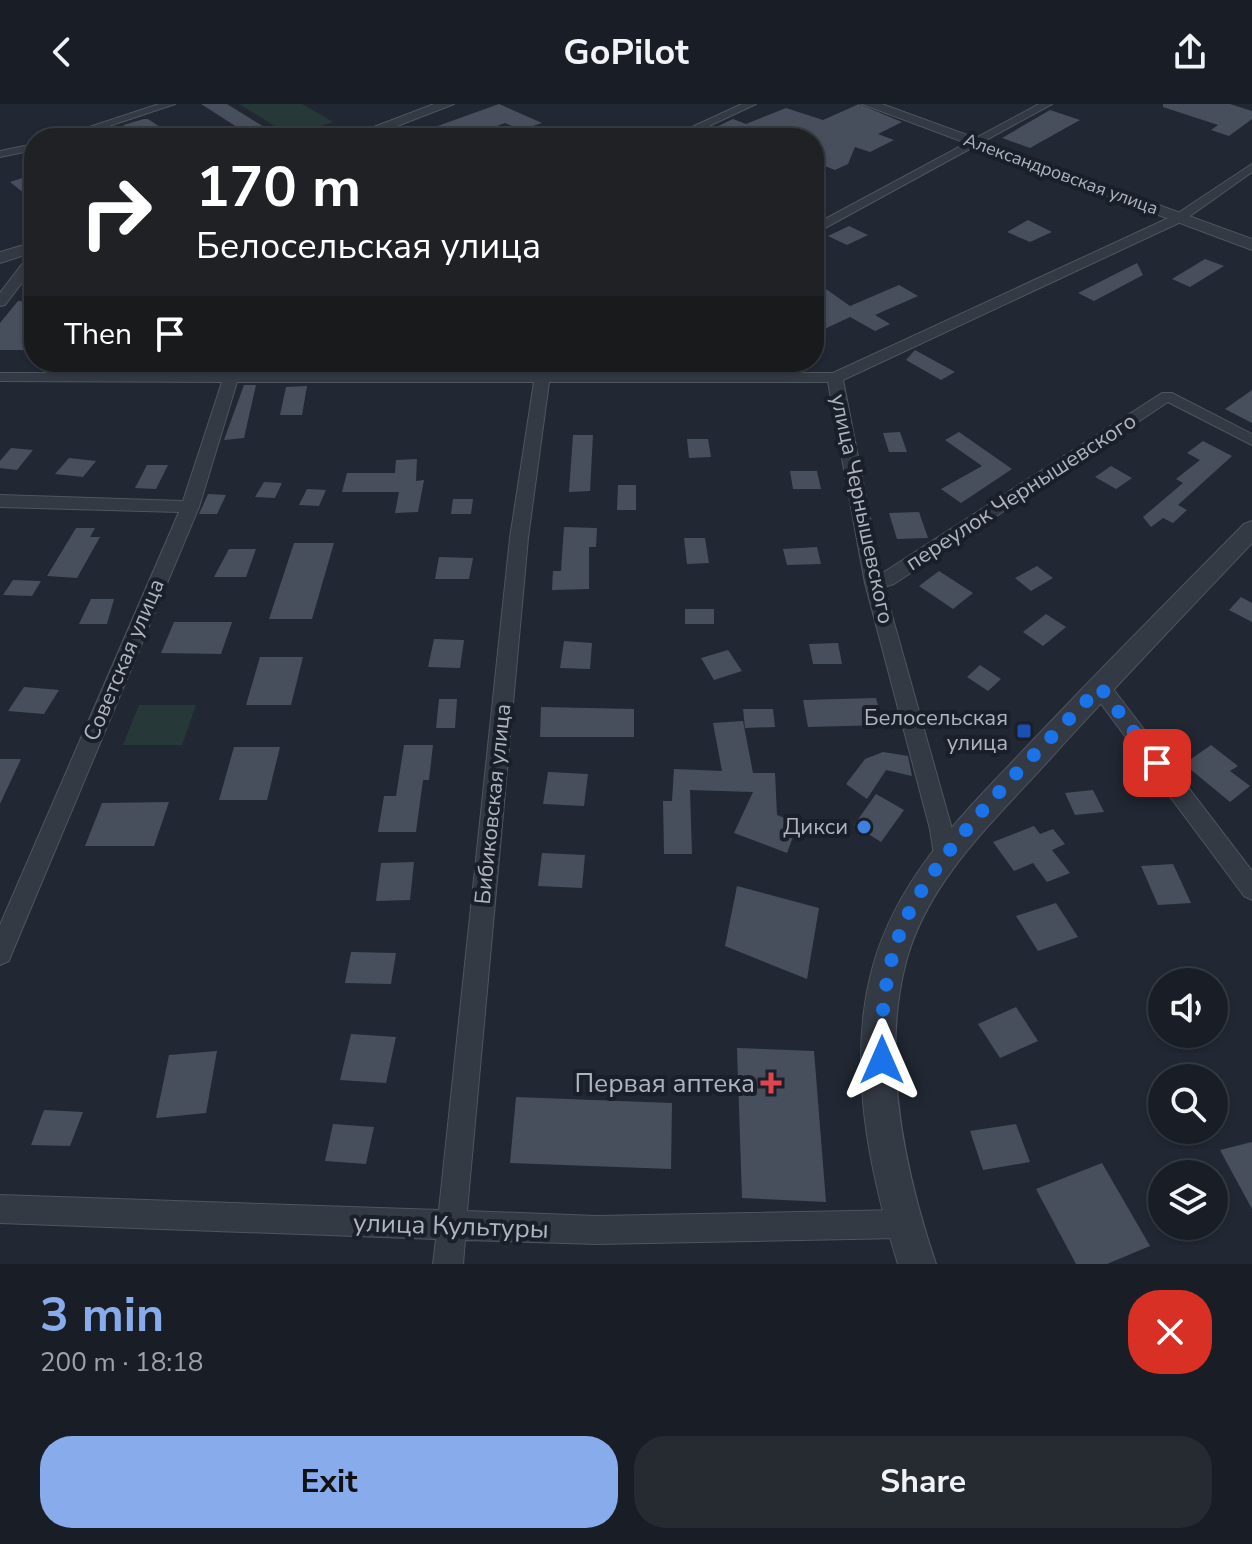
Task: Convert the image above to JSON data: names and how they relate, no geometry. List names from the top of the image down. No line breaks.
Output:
{"streets":{"street":["Александровская улица","переулок Чернышевского","улица Чернышевского","Советская улица","Бибиковская улица","улица Культуры"]},"crossings":[["Александровская улица","улица Чернышевского"],["переулок Чернышевского","улица Чернышевского"],["Бибиковская улица","улица Культуры"]],"places":{"transit":["Белосельская улица"],"other":["Дикси"],"health":["Первая аптека"]},"page":{"header":"GoPilot","turn":["170 m","Белосельская улица"],"then":"Then","heading":["3 min","200 m · 18:18"],"buttons":["Exit","Share"]}}
